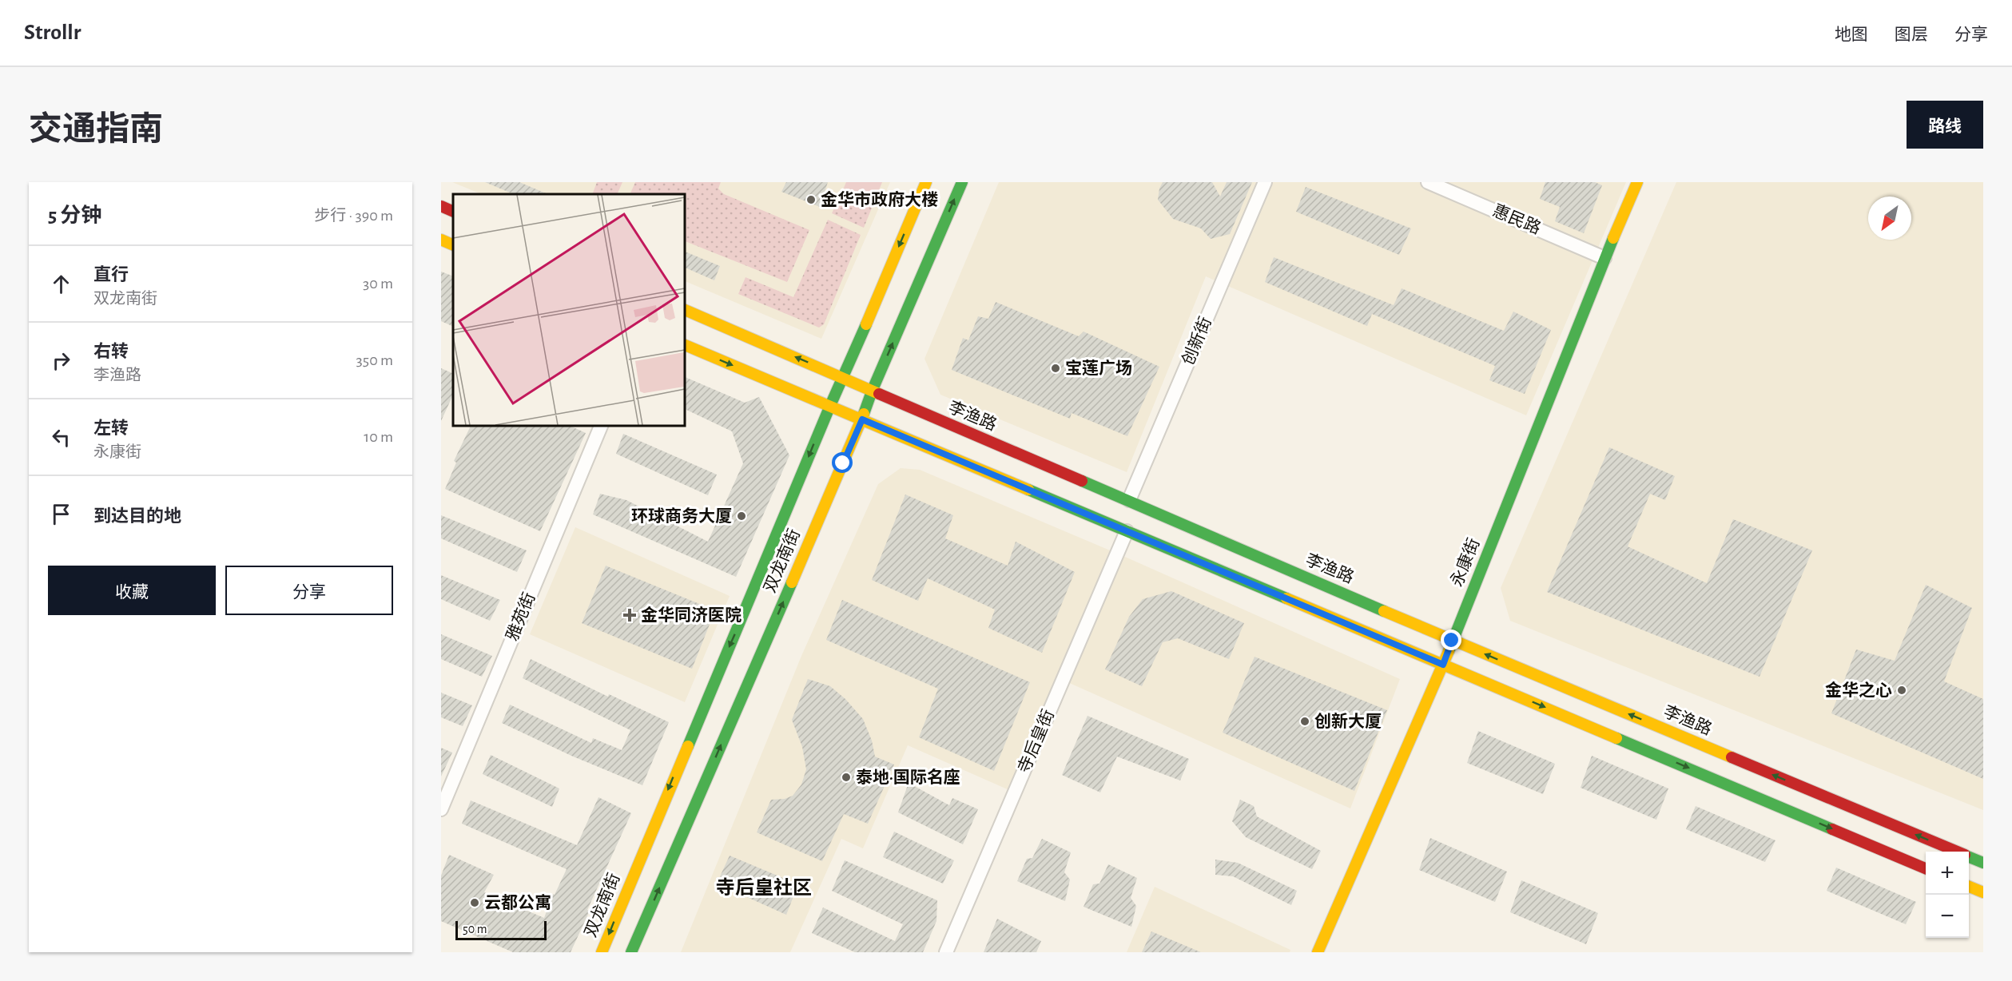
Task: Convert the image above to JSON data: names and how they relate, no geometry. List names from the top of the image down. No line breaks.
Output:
{"streets":{"main road":["李渔路","双龙南街","永康街"],"street":["惠民路","创新街","雅苑街","寺后皇街"]},"crossings":[["惠民路","永康街"],["创新街","李渔路"],["李渔路","双龙南街"],["李渔路","永康街"]],"districts":["寺后皇社区"],"places":{"other":["金华市政府大楼","宝莲广场","环球商务大厦","金华之心","创新大厦","泰地·国际名座","云都公寓"],"health":["金华同济医院"]},"scale_bar":"50 m","north":"bottom left","page":{"header":"Strollr","nav":["地图","图层","分享"],"title":"交通指南","buttons":["路线",["收藏","分享"]],"heading":["5 分钟","步行 · 390 m"],"list":[["直行","双龙南街","30 m"],["右转","李渔路","350 m"],["左转","永康街","10 m"],"到达目的地"],"map_buttons":["+","−"],"scale":"50 m"}}
